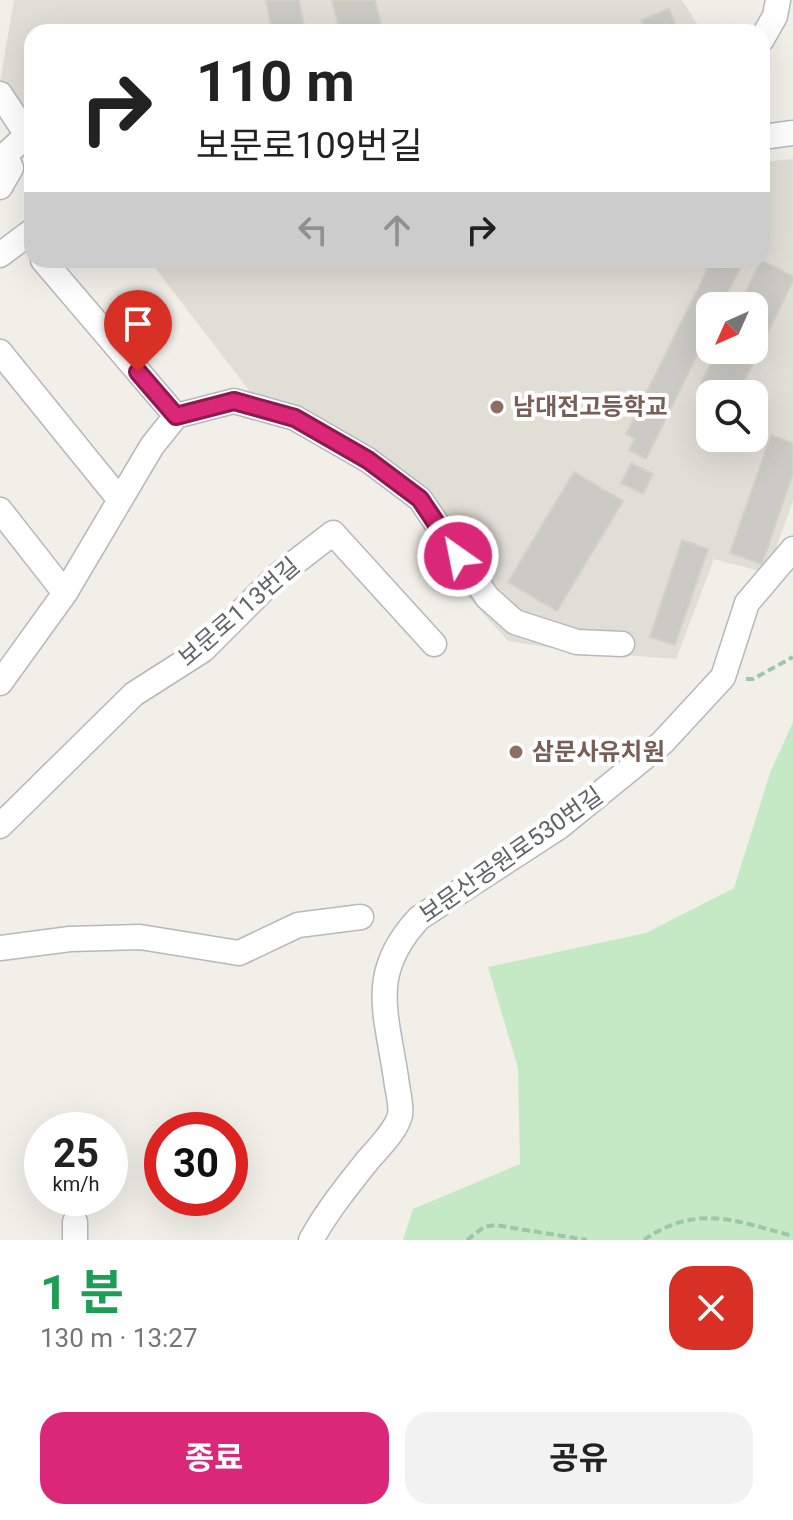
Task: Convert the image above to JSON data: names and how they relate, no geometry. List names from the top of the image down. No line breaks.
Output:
{"streets":{"street":["보문로113번길","보문산공원로530번길"]},"places":["남대전고등학교","삼문사유치원"],"north":"bottom left","page":{"turn":["110 m","보문로109번길"],"speed":"25 km/h","limit":"30","heading":["1 분","130 m · 13:27"],"buttons":["종료","공유"]}}
